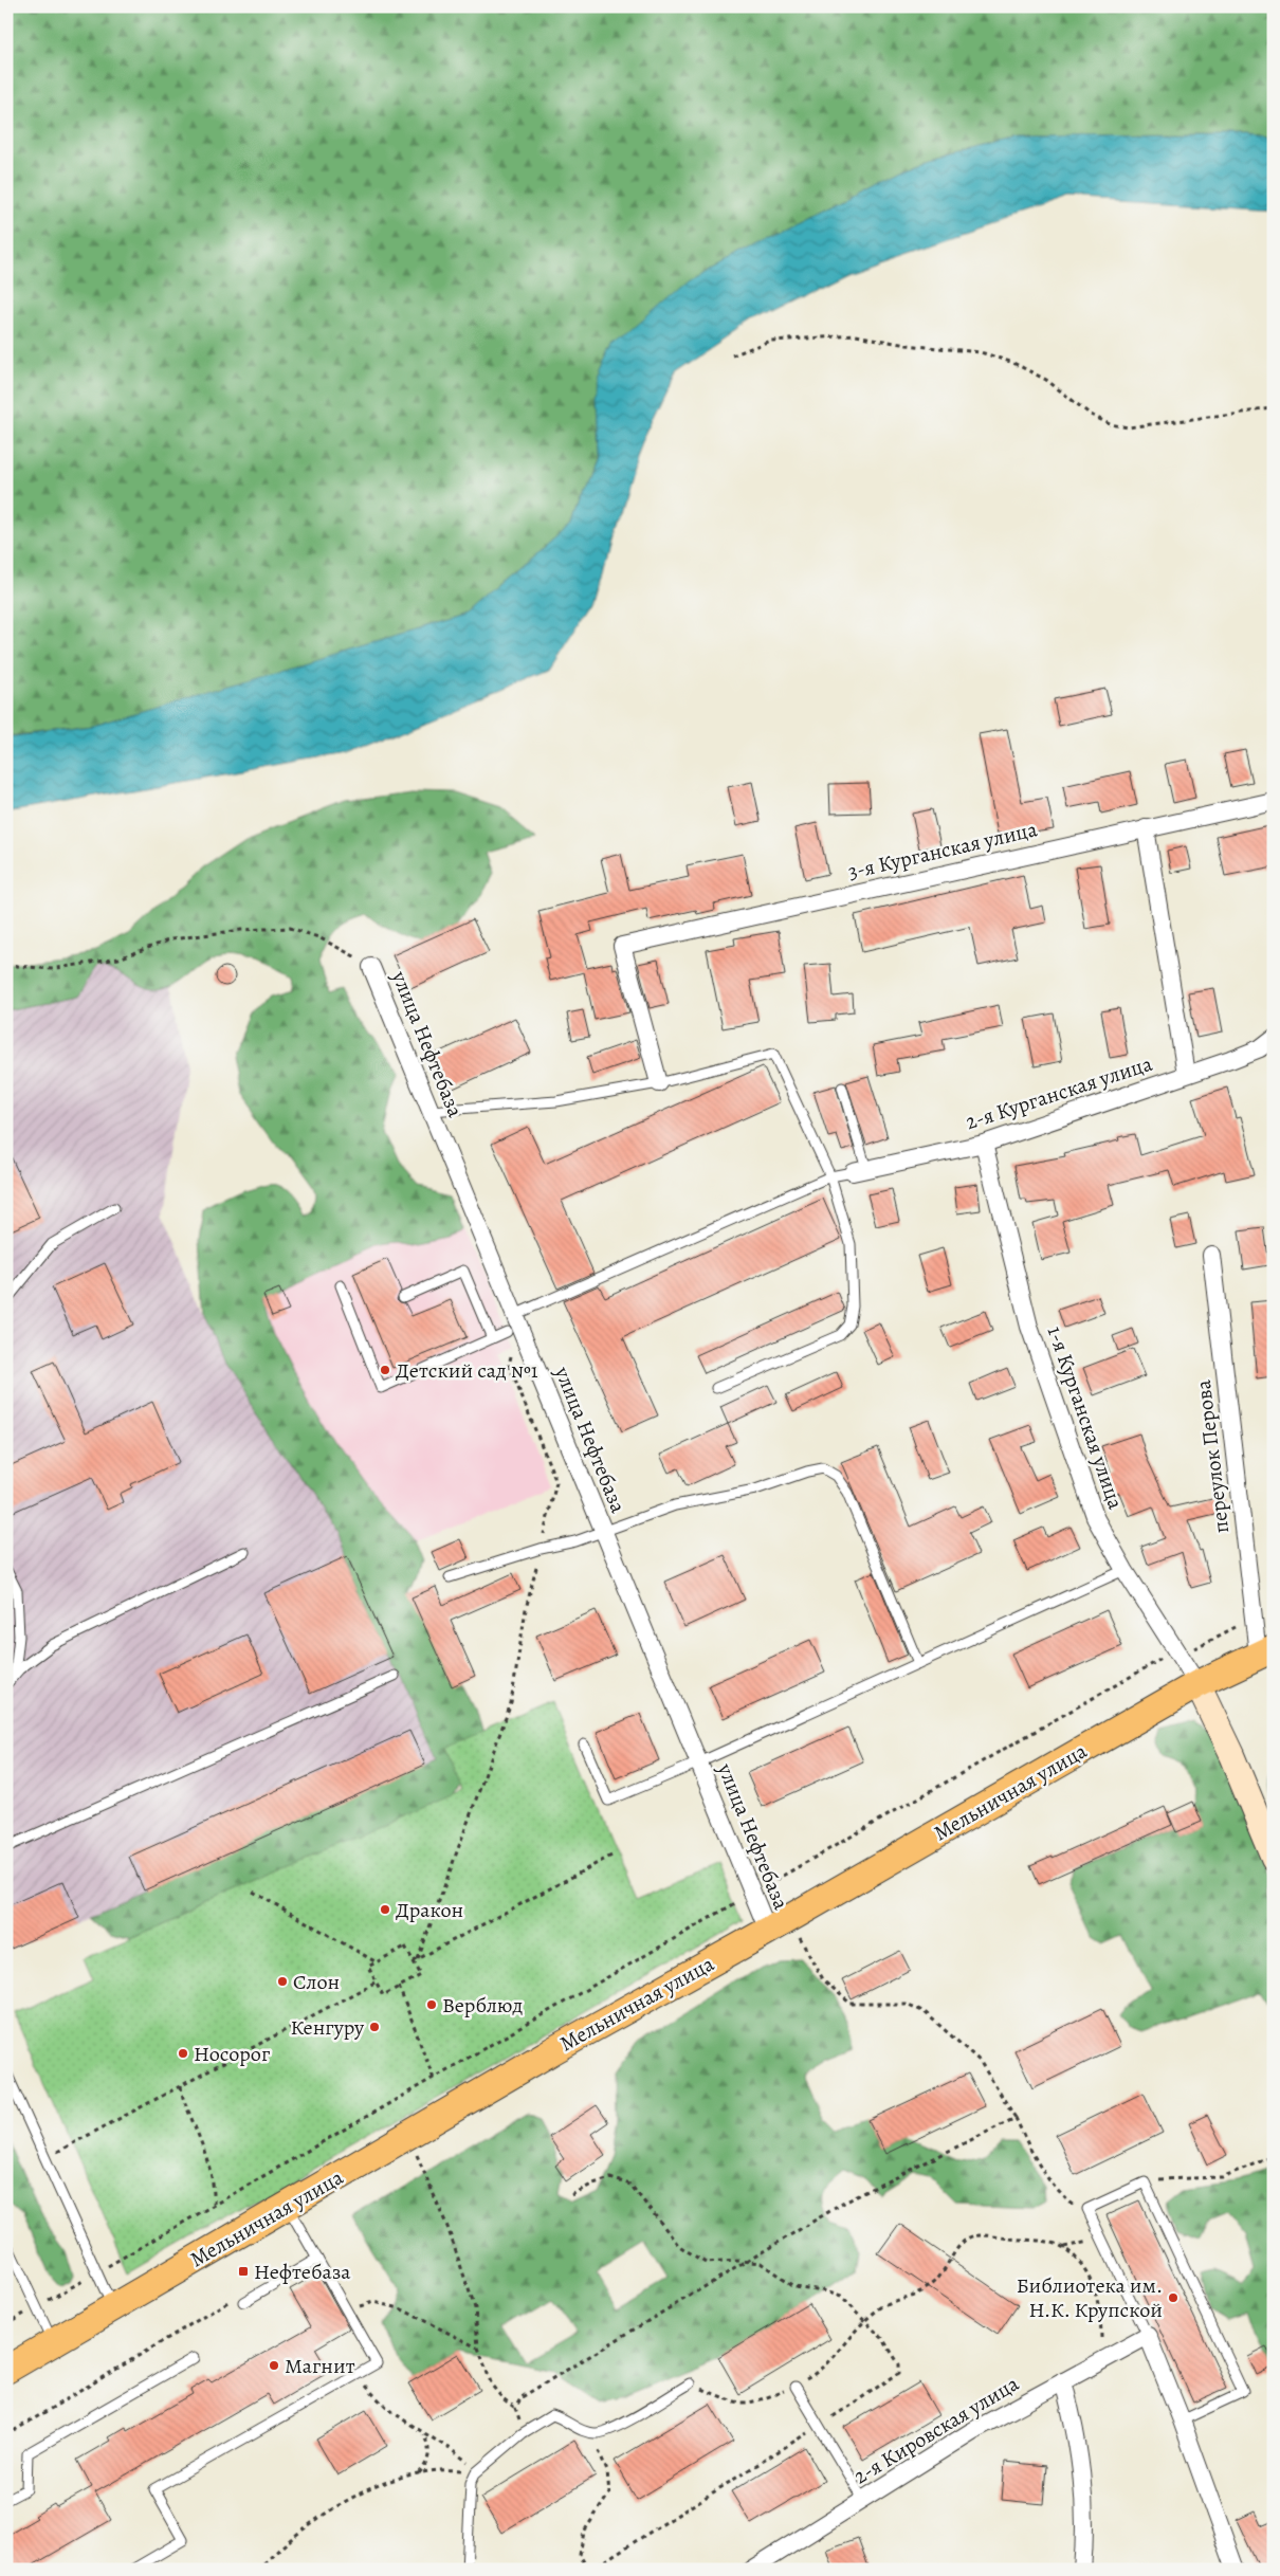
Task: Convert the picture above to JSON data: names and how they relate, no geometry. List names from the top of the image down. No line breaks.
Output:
{"streets":{"main road":["Мельничная улица"],"street":["3-я Курганская улица","улица Нефтебаза","2-я Курганская улица","1-я Курганская улица","переулок Перова","2-я Кировская улица"]},"crossings":[["улица Нефтебаза","Мельничная улица"],["2-я Курганская улица","1-я Курганская улица"],["1-я Курганская улица","Мельничная улица"],["переулок Перова","Мельничная улица"]],"places":{"other":["Детский сад №1","Дракон","Слон","Верблюд","Кенгуру","Носорог","Библиотека им. Н.К. Крупской","Магнит"],"transit":["Нефтебаза"]}}
